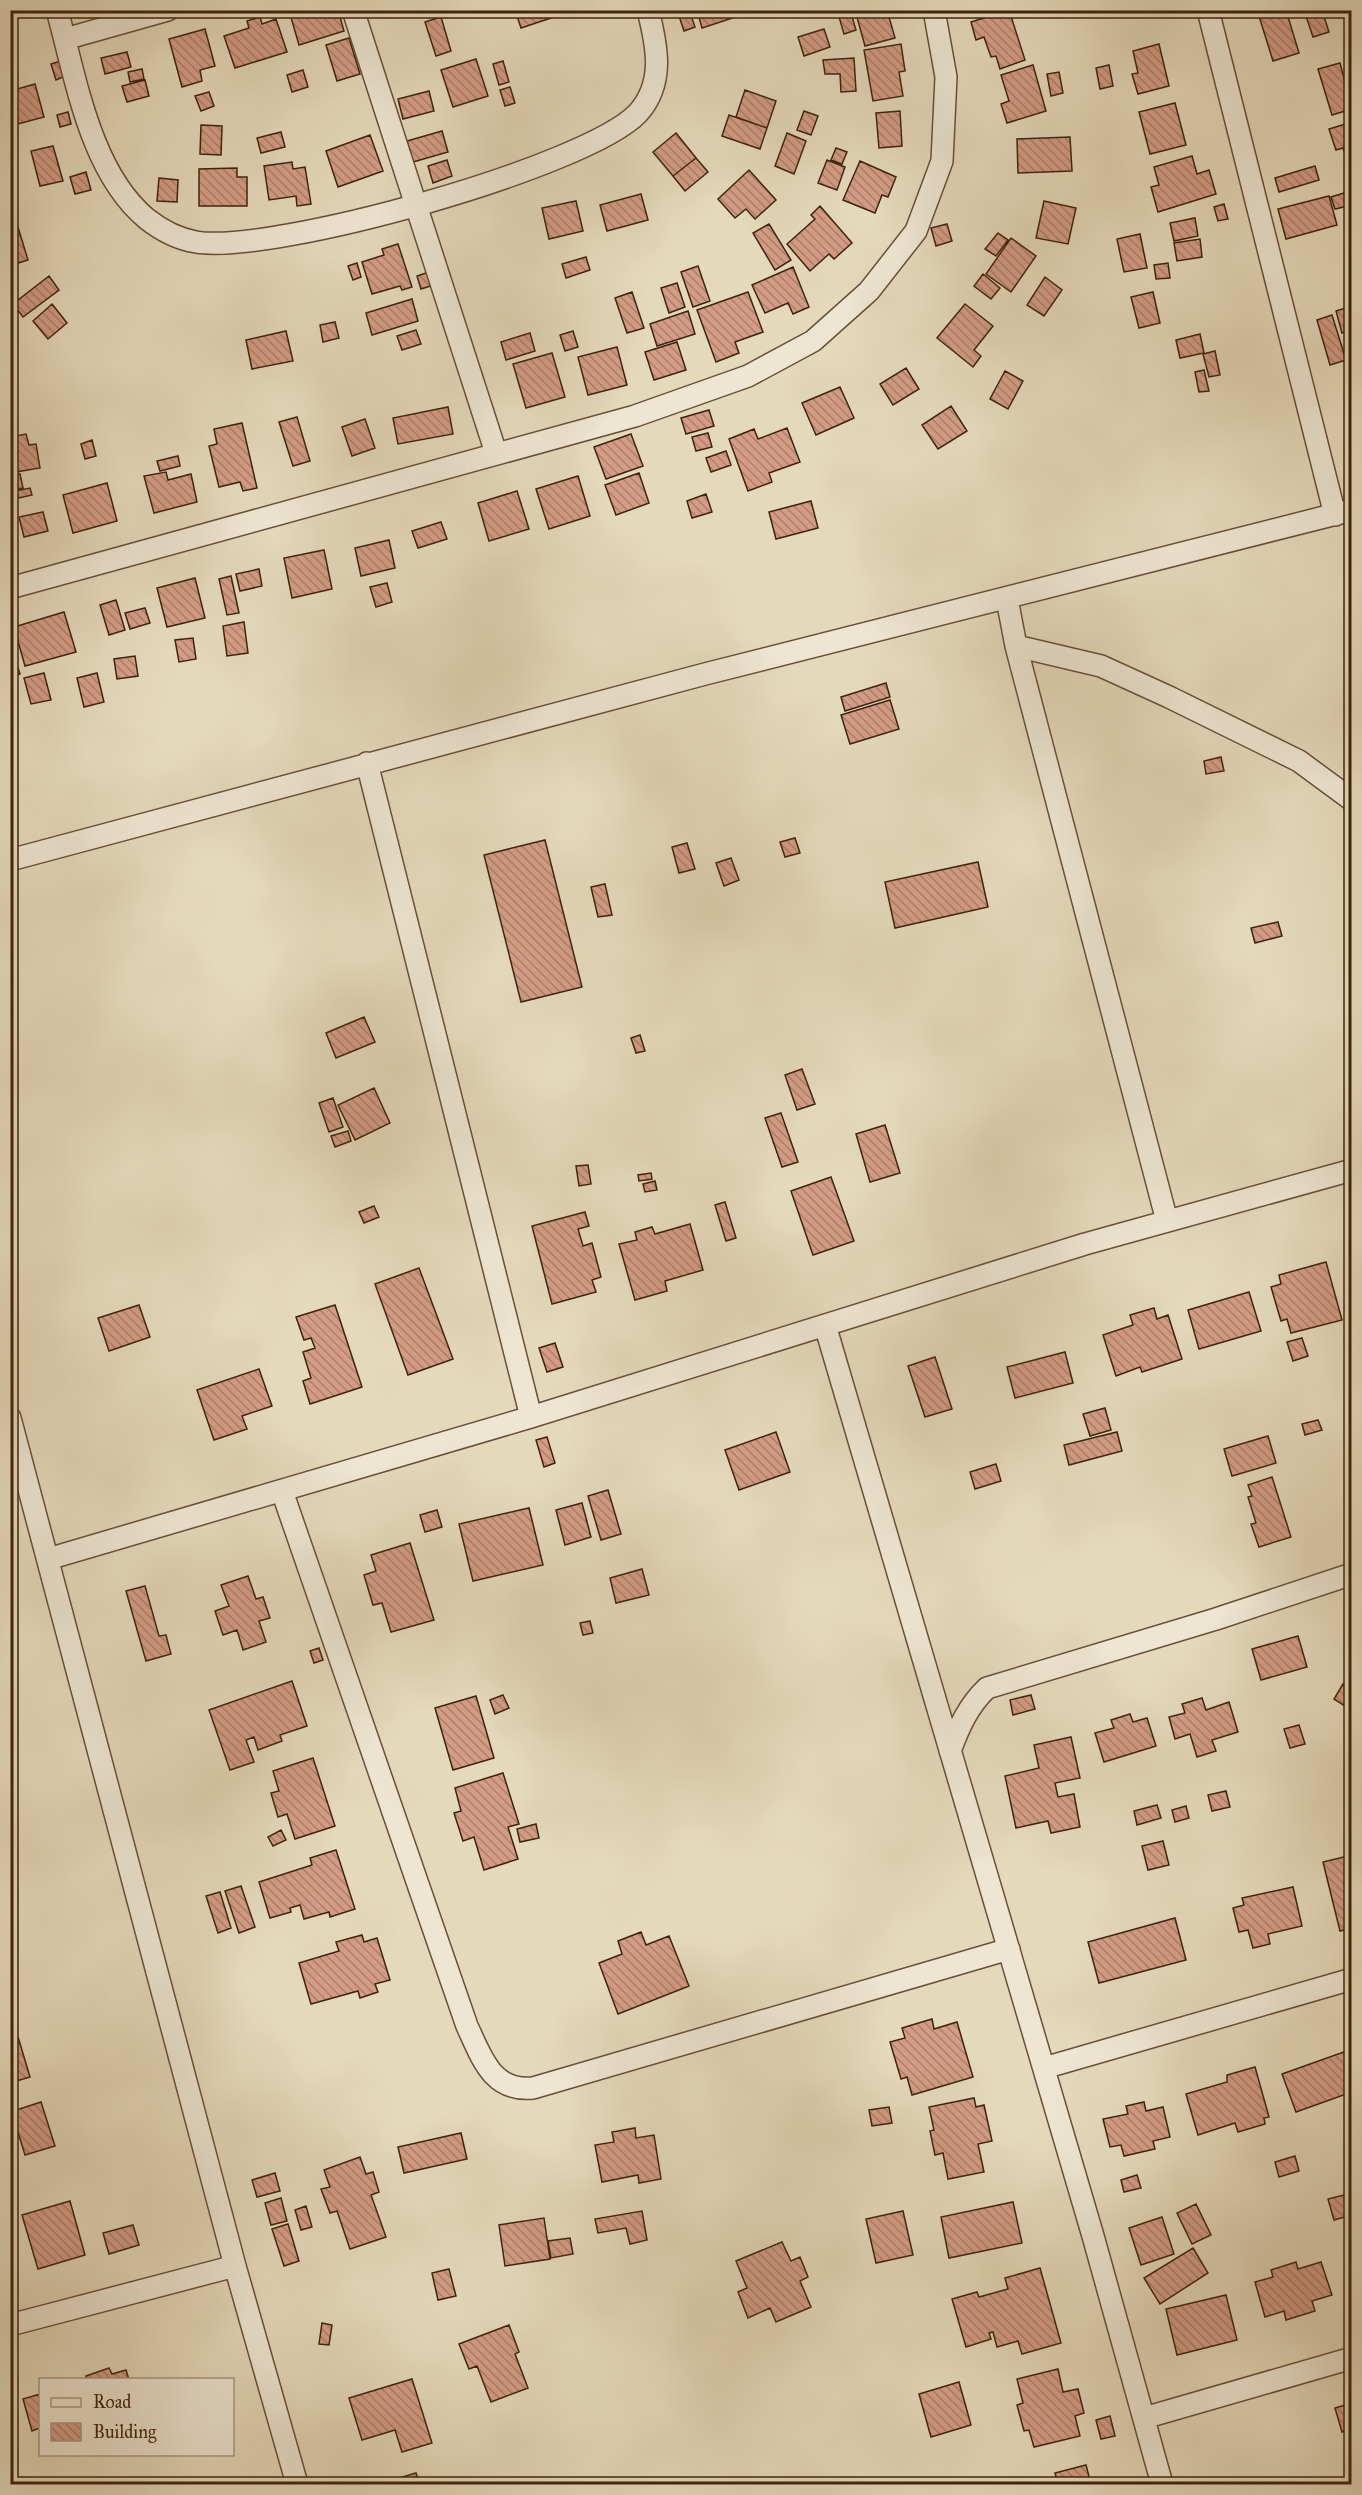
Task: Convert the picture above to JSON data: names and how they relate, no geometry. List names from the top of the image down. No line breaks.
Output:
{"legend":["Road","Building"]}
